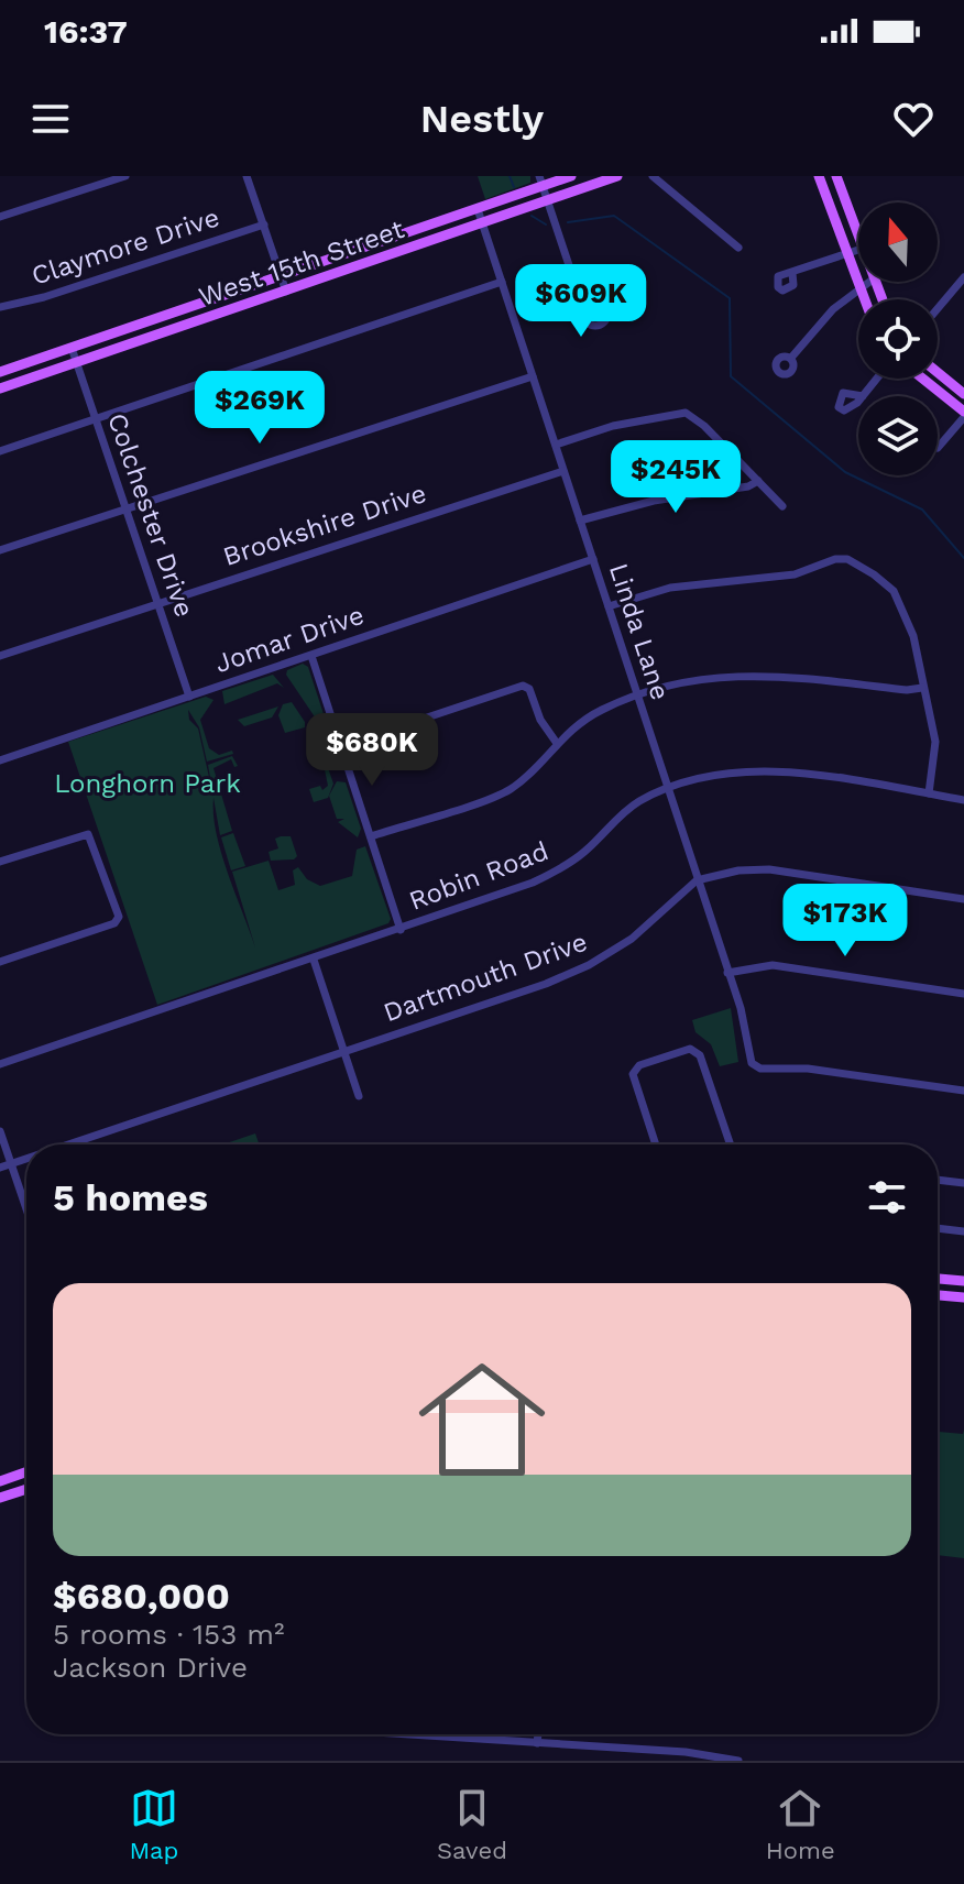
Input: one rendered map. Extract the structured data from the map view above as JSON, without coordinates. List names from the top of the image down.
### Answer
{
  "streets": {
    "main road": ["West 15th Street"],
    "street": [
      "Claymore Drive",
      "Colchester Drive",
      "Brookshire Drive",
      "Linda Lane",
      "Jomar Drive",
      "Robin Road",
      "Dartmouth Drive"
    ]
  },
  "crossings": [
    ["West 15th Street", "Colchester Drive"],
    ["West 15th Street", "Linda Lane"],
    ["Colchester Drive", "Brookshire Drive"],
    ["Colchester Drive", "Jomar Drive"],
    ["Brookshire Drive", "Linda Lane"],
    ["Linda Lane", "Jomar Drive"],
    ["Linda Lane", "Robin Road"],
    ["Linda Lane", "Dartmouth Drive"]
  ],
  "parks": ["Longhorn Park"],
  "north": "top",
  "page": {
    "status": "16:37",
    "header": "Nestly",
    "price": [
      "$609K",
      "$269K",
      "$245K",
      "$680K",
      "$173K"
    ],
    "heading": "5 homes",
    "list": [
      {
        "name": "$680,000",
        "note": "5 rooms · 153 m² · Jackson Drive"
      }
    ],
    "tabs": ["Map", "Saved", "Home"]
  }
}
